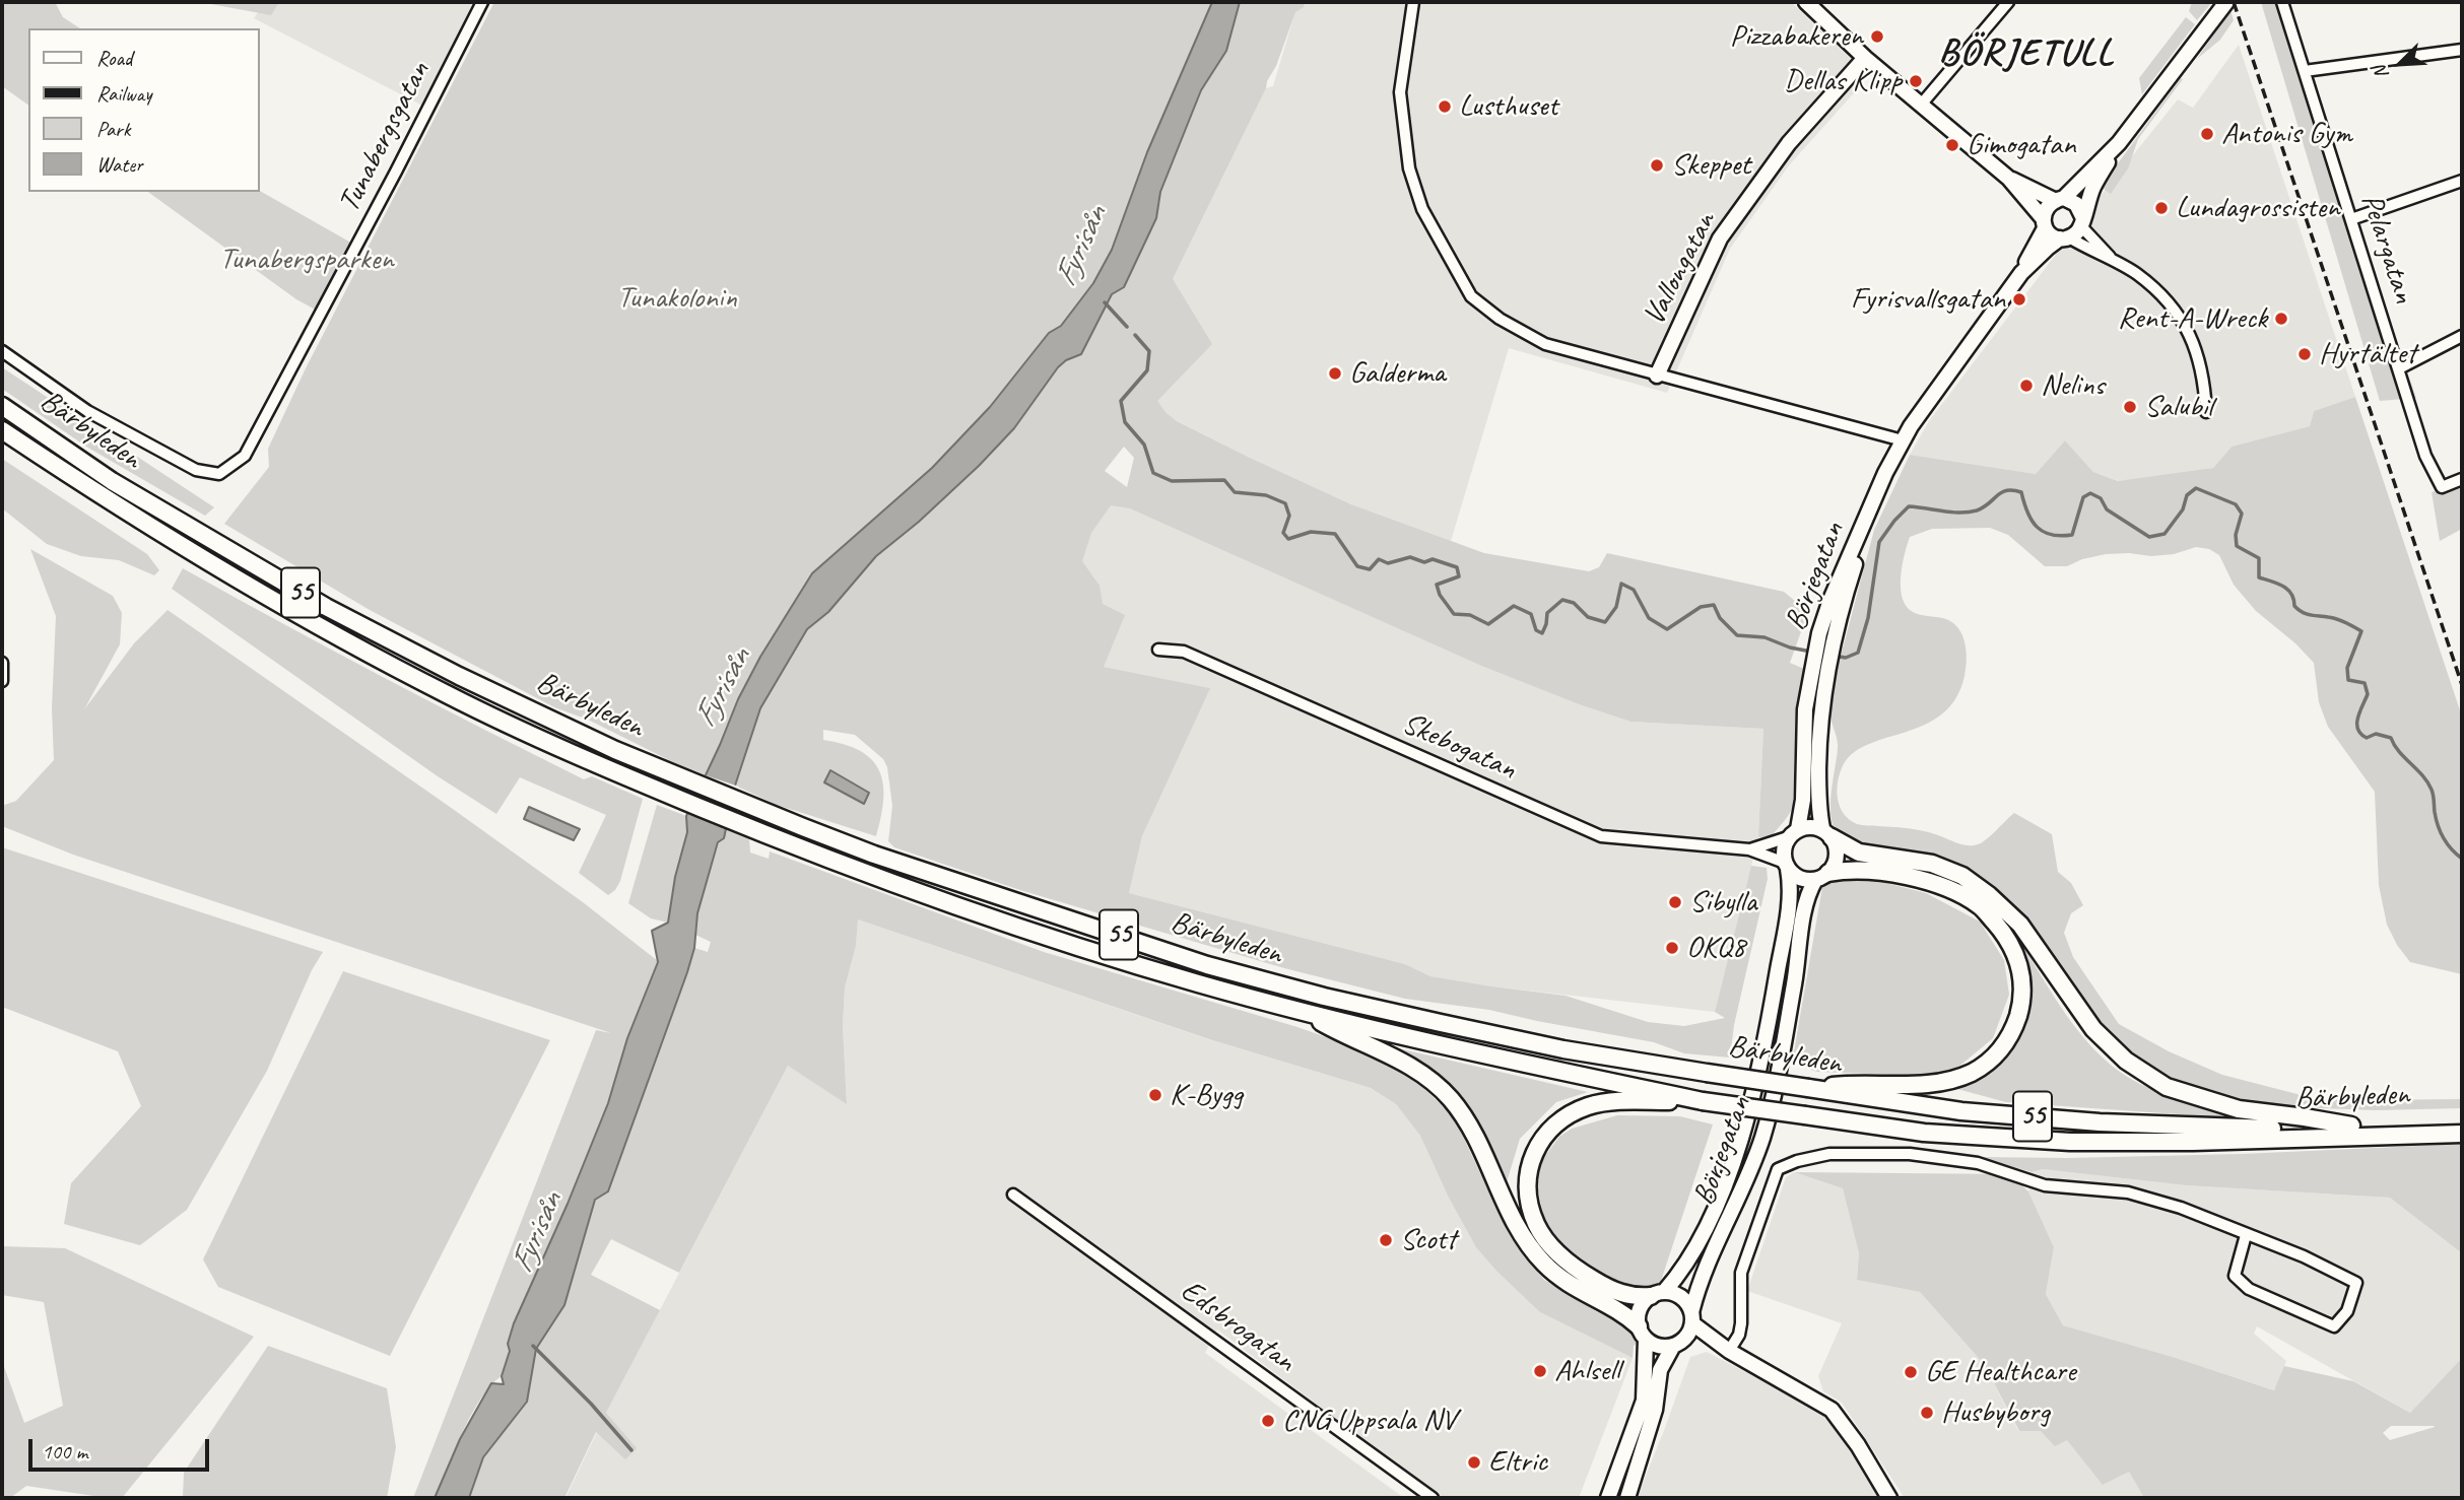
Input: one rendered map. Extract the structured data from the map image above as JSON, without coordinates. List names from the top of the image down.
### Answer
{
  "streets": {
    "main road": ["Bärbyleden", "55"],
    "street": [
      "Tunabergsgatan",
      "Pelargatan",
      "Vallongatan",
      "Börjegatan",
      "Skebogatan",
      "Edsbrogatan"
    ]
  },
  "crossings": [
    ["Börjegatan", "Skebogatan"]
  ],
  "districts": ["BÖRJETULL"],
  "water": ["Fyrisån"],
  "parks": ["Tunabergsparken", "Tunakolonin"],
  "places": [
    "Pizzabakeren",
    "Dellas Klipp",
    "Lusthuset",
    "Antonis Gym",
    "Gimogatan",
    "Skeppet",
    "Lundagrossisten",
    "Fyrisvallsgatan",
    "Rent-A-Wreck",
    "Hyrtältet",
    "Galderma",
    "Nelins",
    "Salubil",
    "Sibylla",
    "OKQ8",
    "K-Bygg",
    "Scott",
    "Ahlsell",
    "GE Healthcare",
    "Husbyborg",
    "CNG Uppsala NV",
    "Eltric"
  ],
  "legend": [
    "Road",
    "Railway",
    "Park",
    "Water"
  ],
  "scale_bar": "100 m",
  "north": "bottom left"
}
